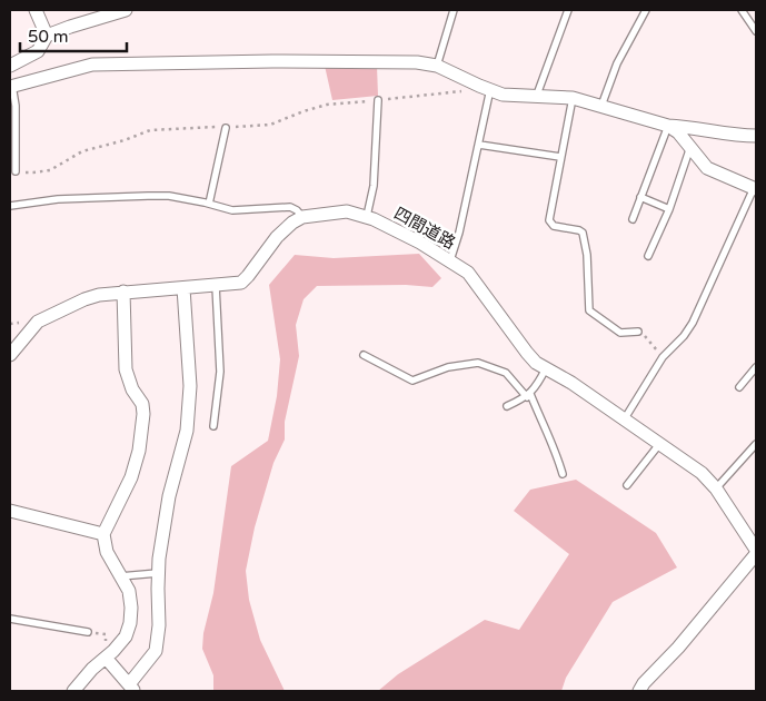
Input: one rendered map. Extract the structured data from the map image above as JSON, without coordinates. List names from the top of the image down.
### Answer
{
  "streets": {
    "street": ["四間道路"]
  },
  "scale_bar": "50 m"
}
